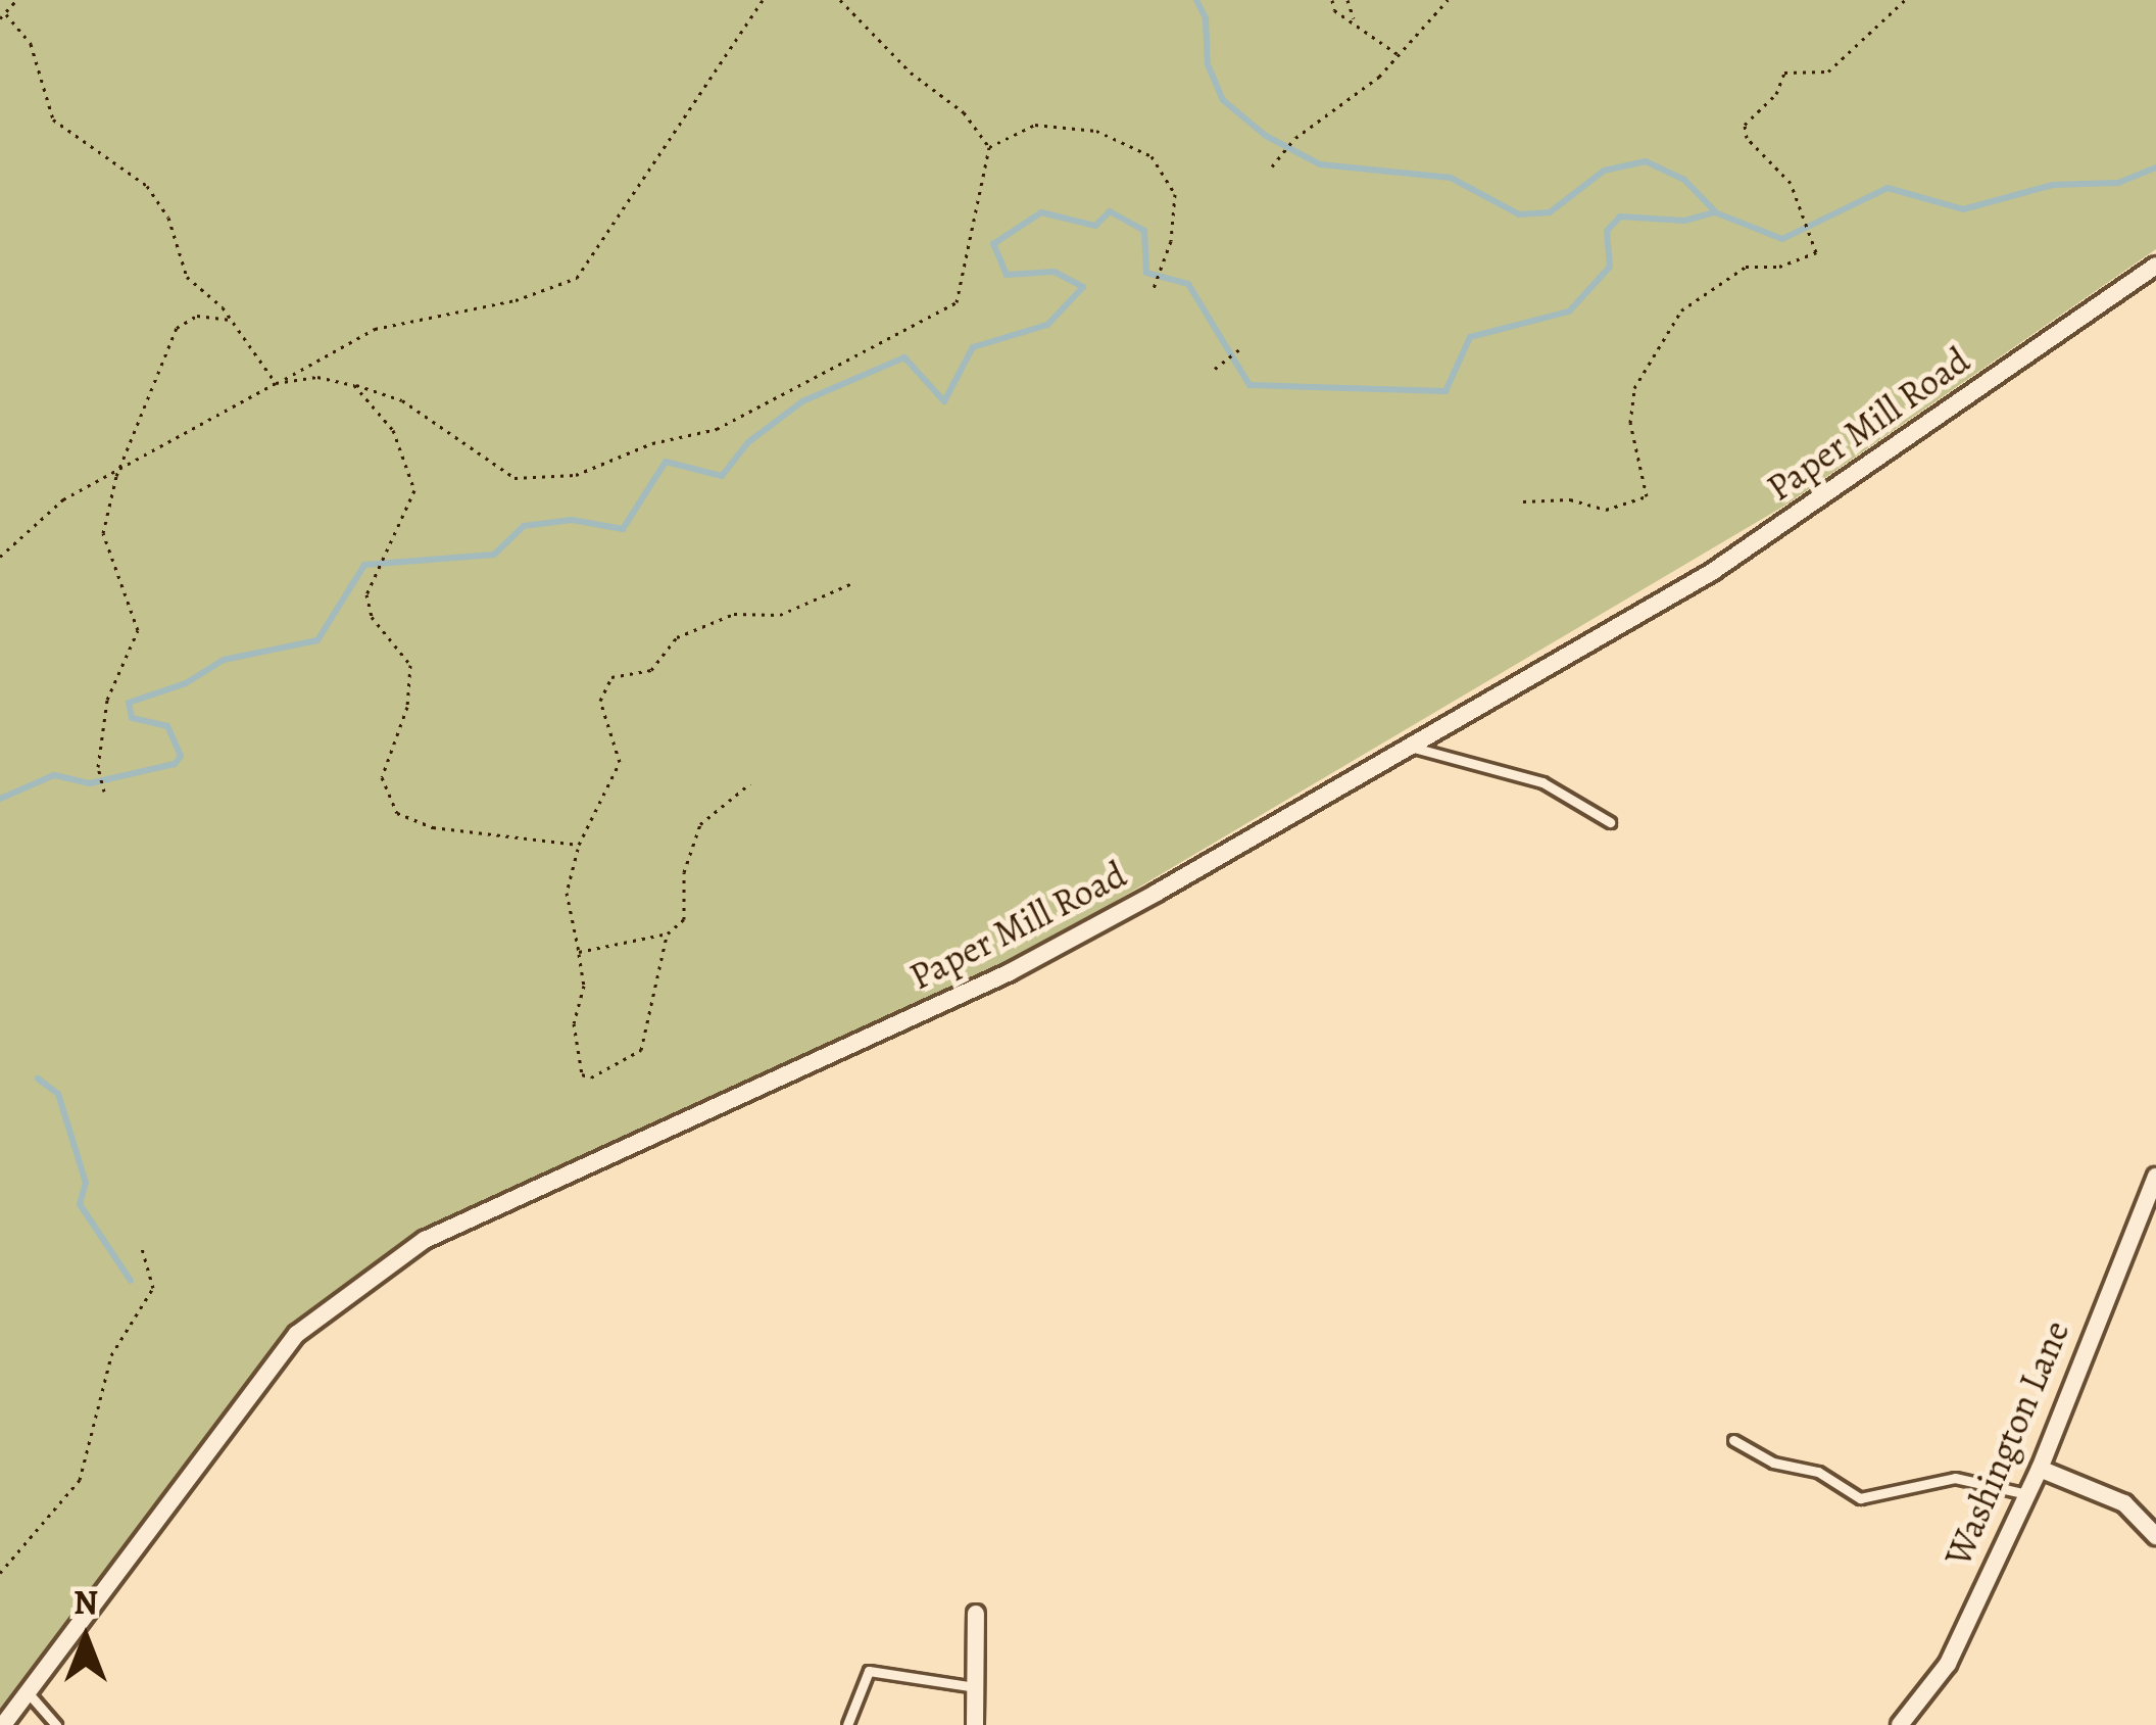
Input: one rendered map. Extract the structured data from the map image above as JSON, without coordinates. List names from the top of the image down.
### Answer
{
  "streets": {
    "street": ["Paper Mill Road", "Washington Lane"]
  },
  "north": "top"
}
